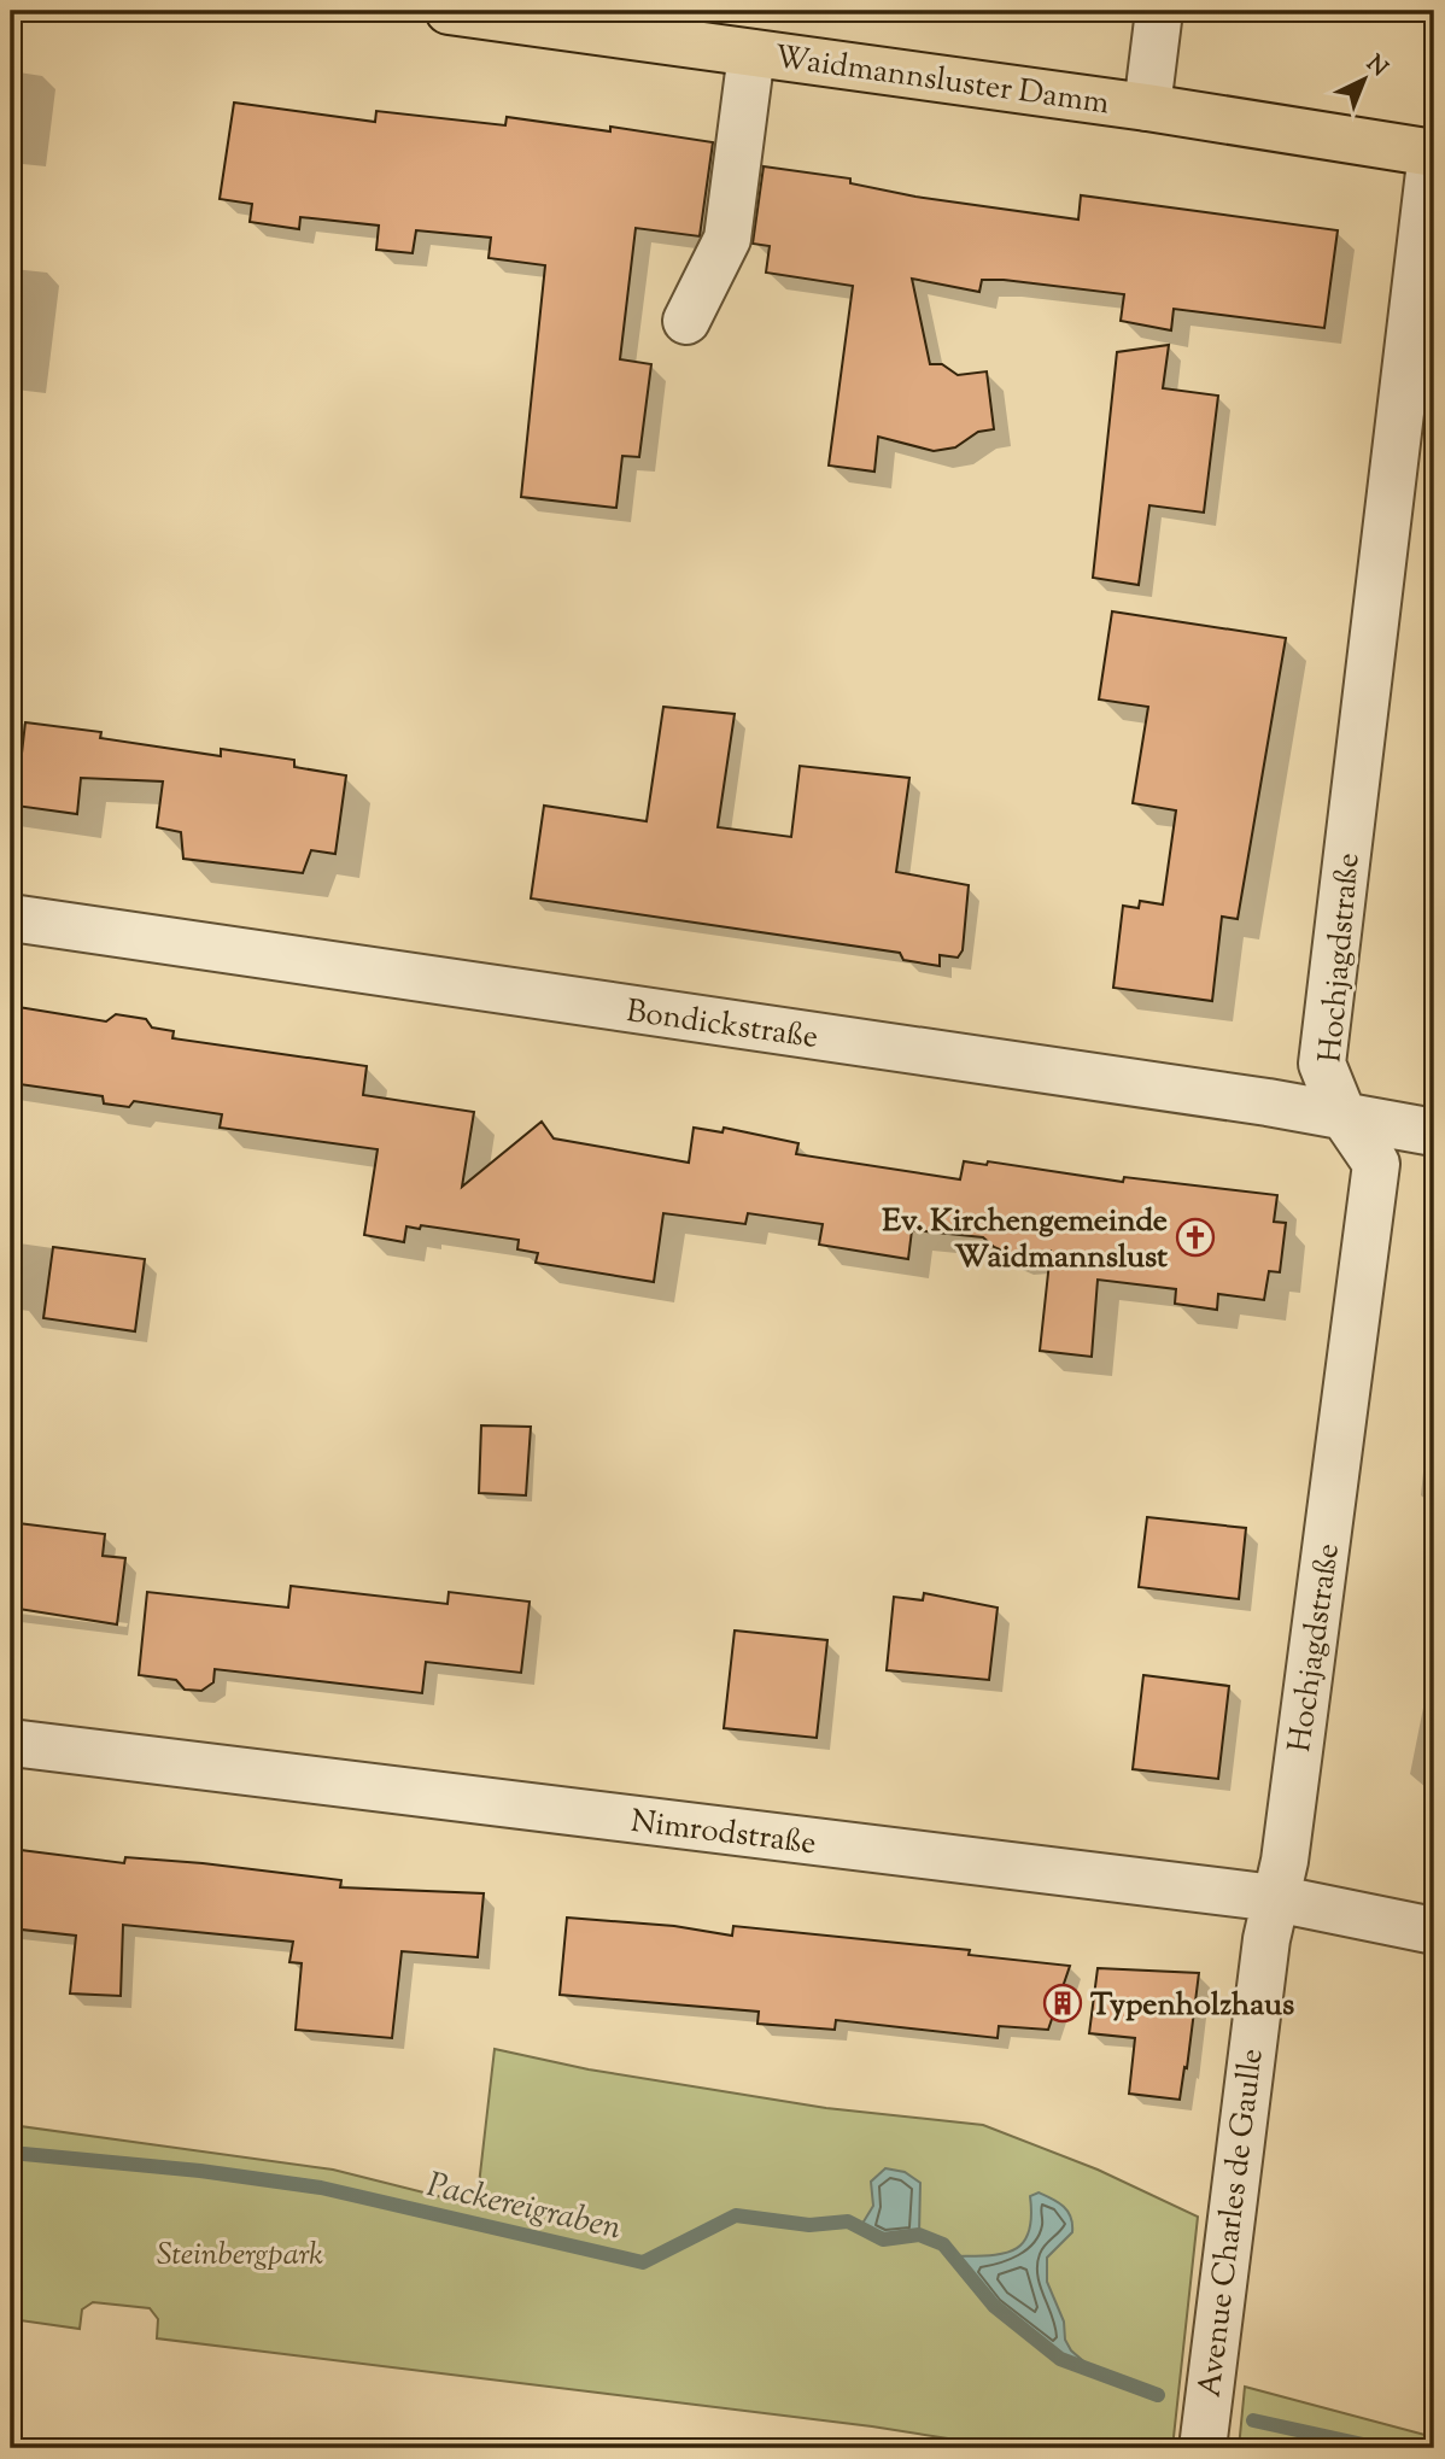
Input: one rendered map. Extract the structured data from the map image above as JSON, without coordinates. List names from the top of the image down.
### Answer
{
  "streets": {
    "main road": ["Waidmannsluster Damm"],
    "street": [
      "Hochjagdstraße",
      "Bondickstraße",
      "Nimrodstraße",
      "Avenue Charles de Gaulle"
    ]
  },
  "crossings": [
    ["Waidmannsluster Damm", "Hochjagdstraße"],
    ["Hochjagdstraße", "Bondickstraße"],
    ["Hochjagdstraße", "Nimrodstraße"],
    ["Hochjagdstraße", "Avenue Charles de Gaulle"],
    ["Nimrodstraße", "Avenue Charles de Gaulle"]
  ],
  "water": ["Packereigraben"],
  "parks": ["Steinbergpark"],
  "places": {
    "church": ["Ev. Kirchengemeinde Waidmannslust"],
    "building": ["Typenholzhaus"]
  },
  "north": "top right"
}
